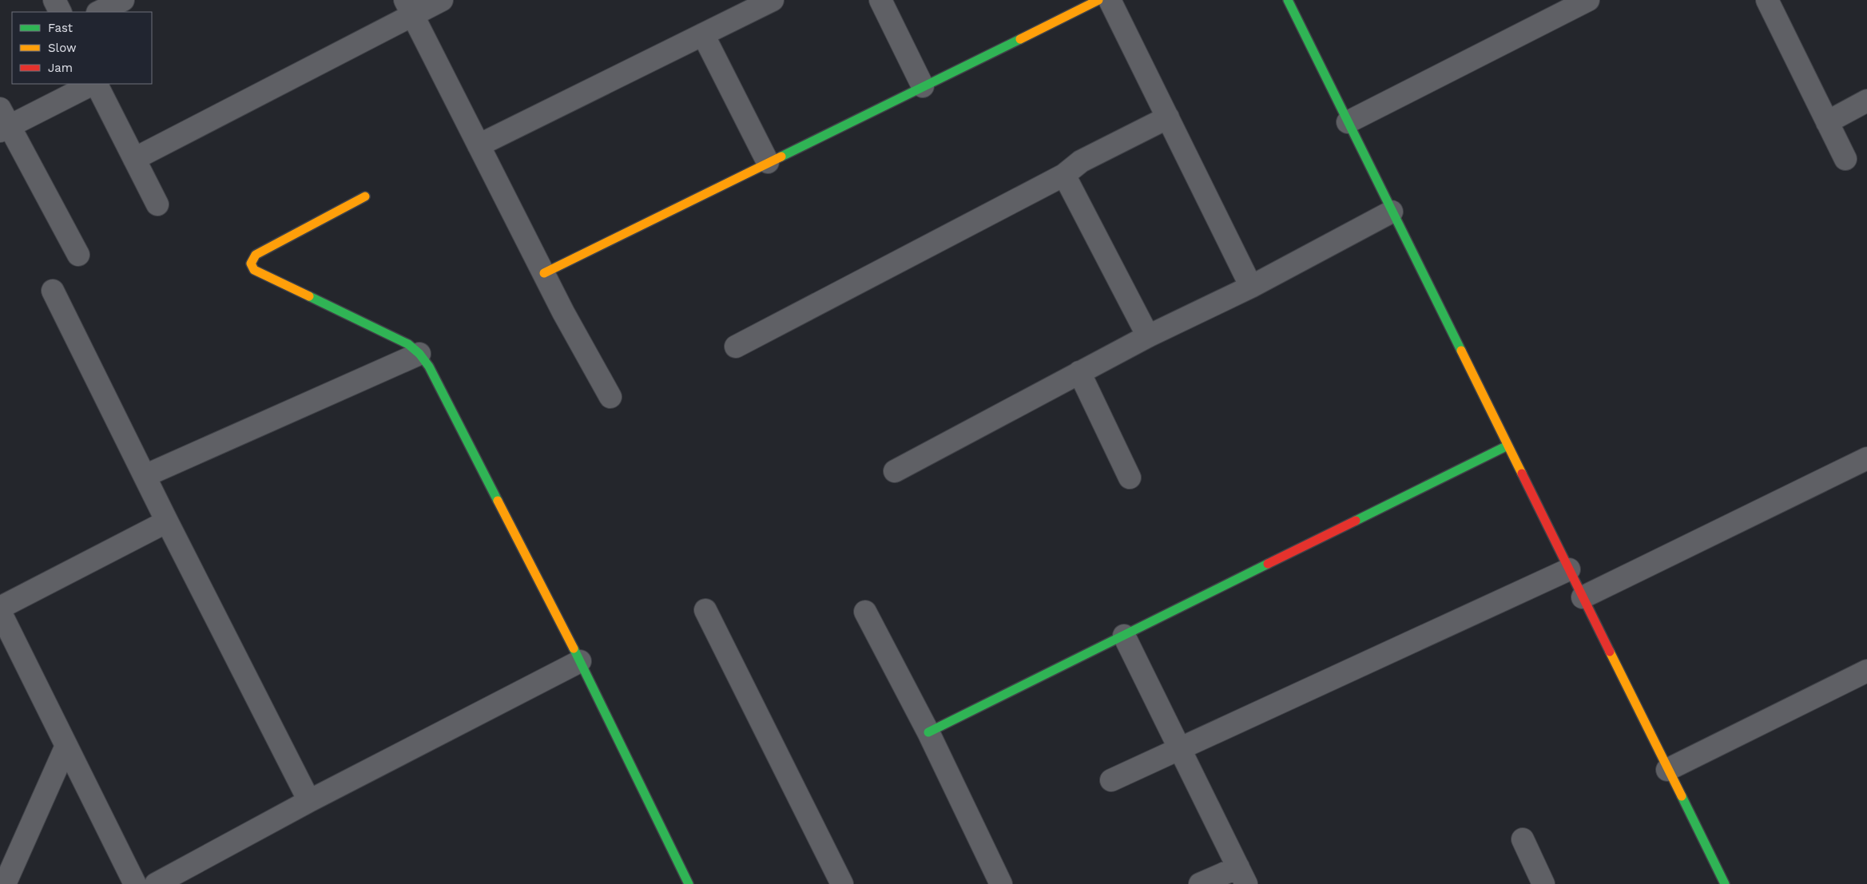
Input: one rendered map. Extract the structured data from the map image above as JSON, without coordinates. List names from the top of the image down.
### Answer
{
  "legend": ["Fast", "Slow", "Jam"]
}
